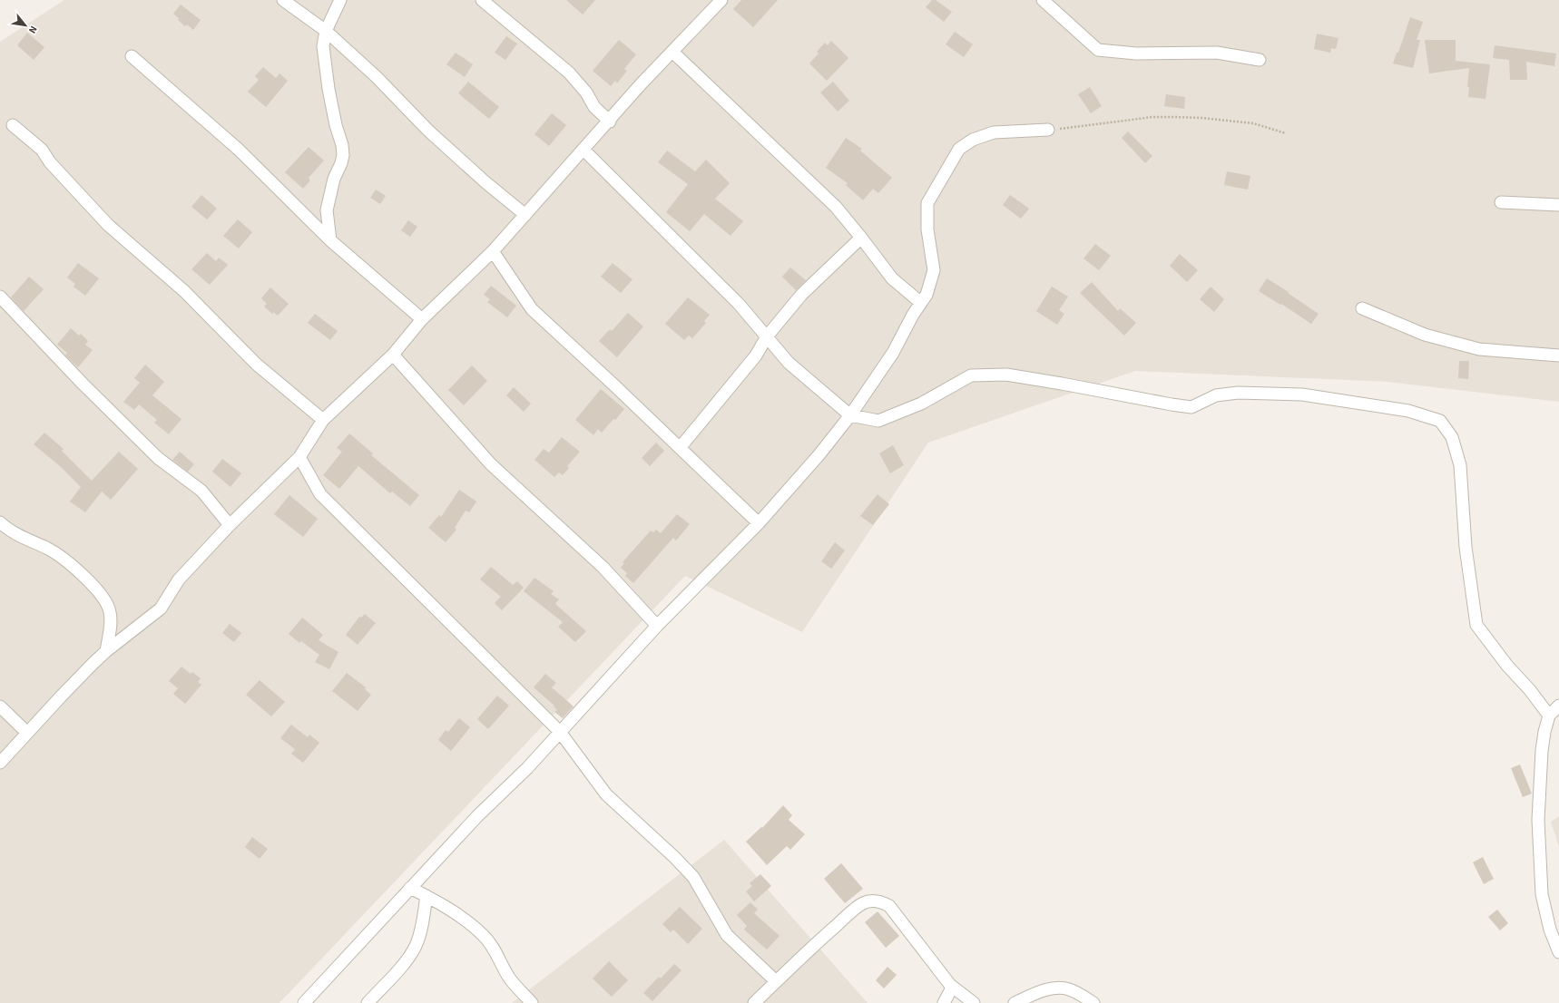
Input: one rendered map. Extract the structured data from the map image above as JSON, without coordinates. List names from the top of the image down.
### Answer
{
  "north": "bottom right"
}
